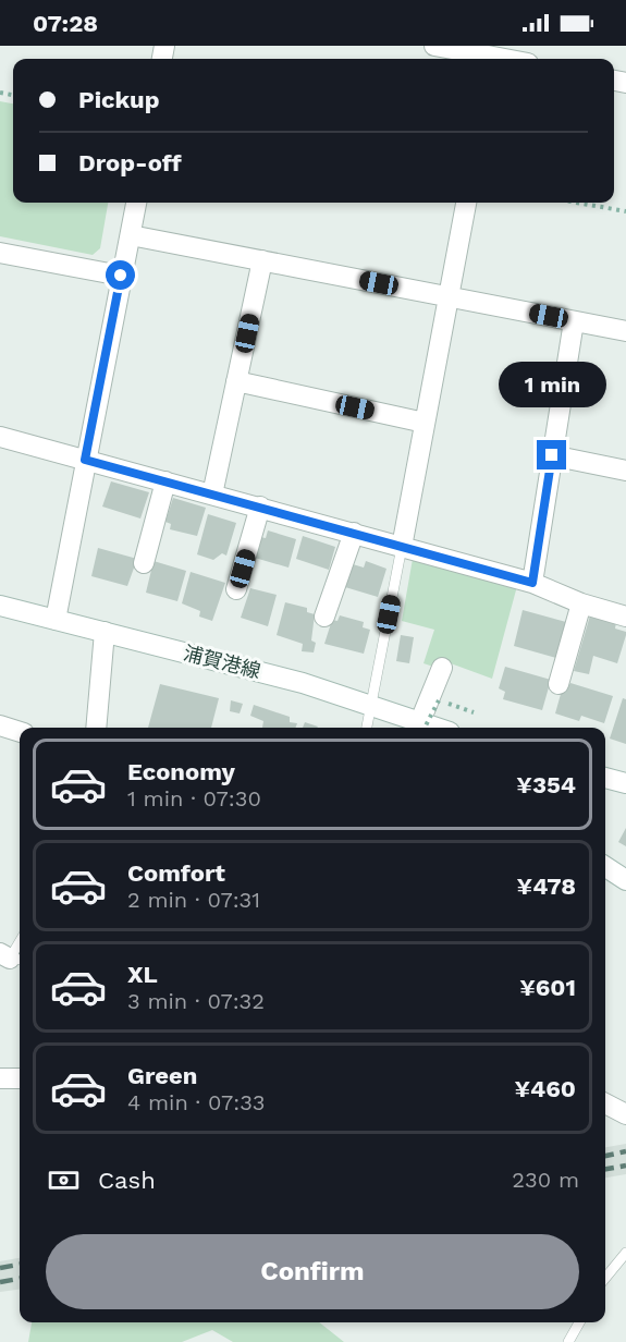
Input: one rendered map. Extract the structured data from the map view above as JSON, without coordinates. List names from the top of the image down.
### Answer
{
  "streets": {
    "street": ["浦賀港線"]
  },
  "page": {
    "status": "07:28",
    "banner": ["Pickup", "Drop-off"],
    "bubble": "1 min",
    "list": [
      {
        "name": "Economy",
        "note": "1 min · 07:30",
        "value": "¥354"
      },
      {
        "name": "Comfort",
        "note": "2 min · 07:31",
        "value": "¥478"
      },
      {
        "name": "XL",
        "note": "3 min · 07:32",
        "value": "¥601"
      },
      {
        "name": "Green",
        "note": "4 min · 07:33",
        "value": "¥460"
      }
    ],
    "pay": ["Cash", "230 m"],
    "buttons": "Confirm"
  }
}
